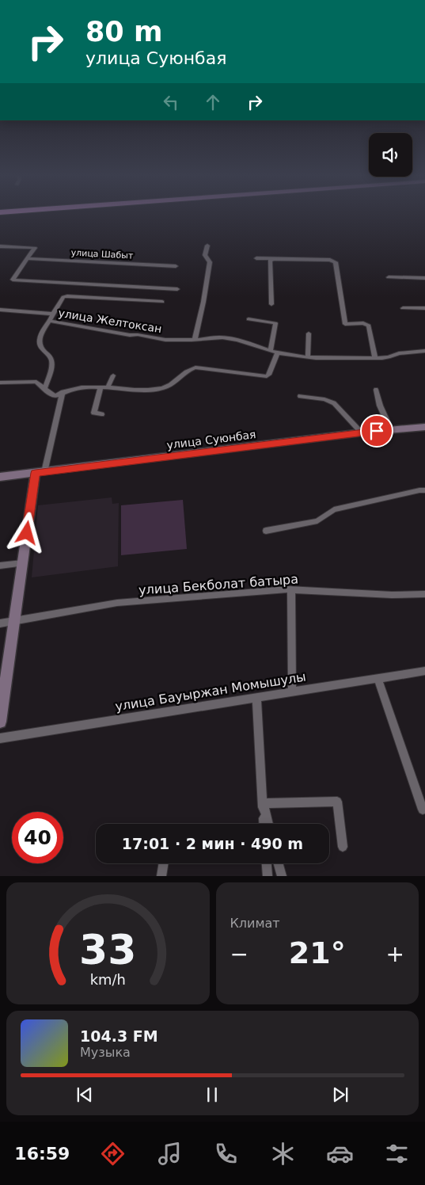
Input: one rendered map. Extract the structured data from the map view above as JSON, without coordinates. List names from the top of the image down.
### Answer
{
  "streets": {
    "main road": ["улица Суюнбая"],
    "street": [
      "улица Шабыт",
      "улица Желтоксан",
      "улица Бекболат батыра",
      "улица Бауыржан Момышулы"
    ]
  },
  "page": {
    "turn": ["80 m", "улица Суюнбая"],
    "limit": "40",
    "trip": "17:01 · 2 мин · 490 m",
    "tile": "Климат",
    "heat": ["−", "21°", "+"],
    "song": ["104.3 FM", "Музыка"],
    "tabs": "16:59",
    "gauge": ["33", "km/h"]
  }
}
